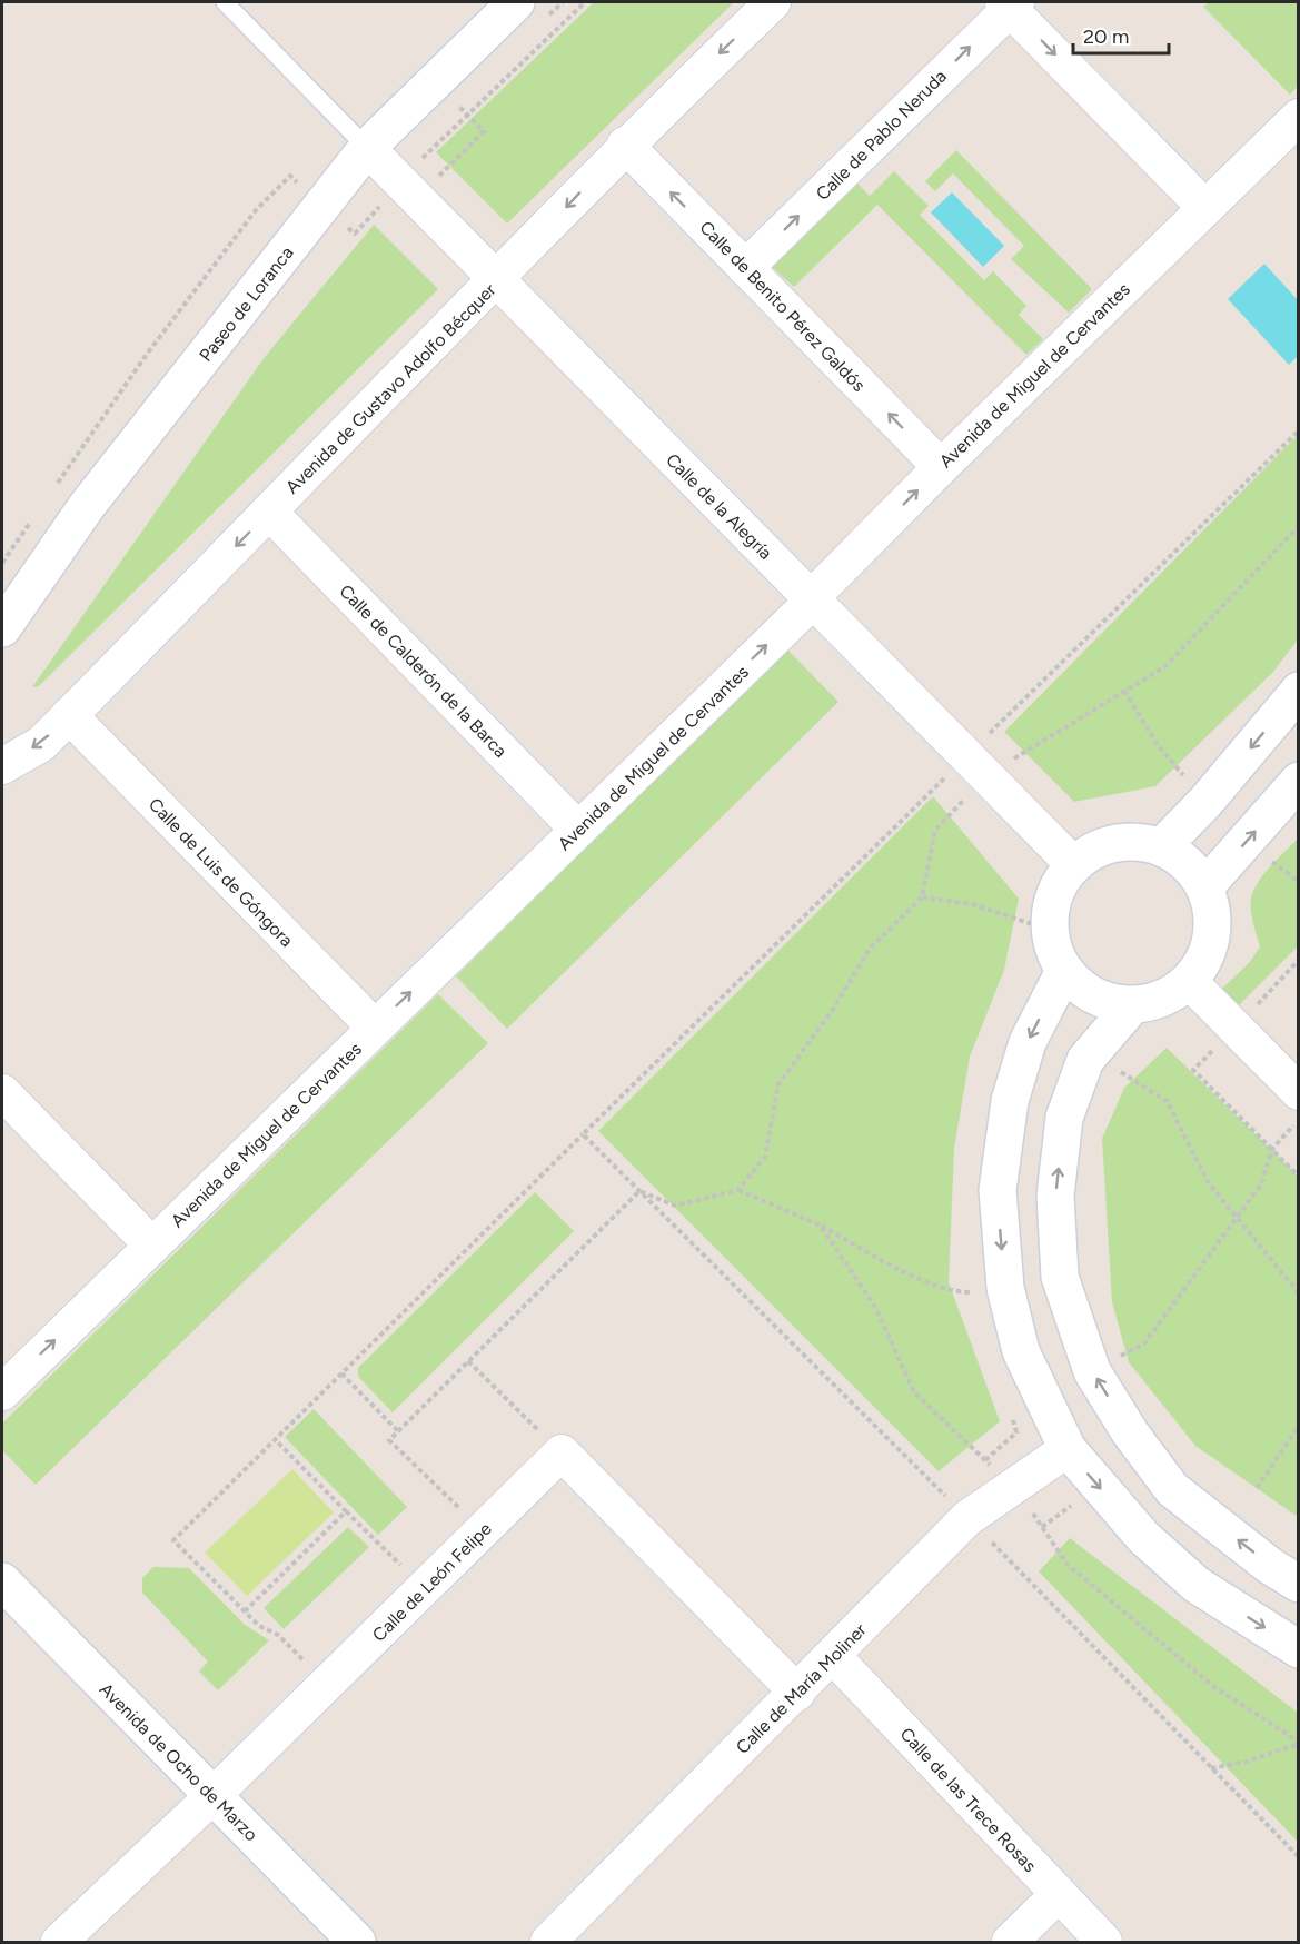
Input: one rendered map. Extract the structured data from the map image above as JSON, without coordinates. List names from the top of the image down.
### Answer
{
  "streets": {
    "main road": ["Paseo de Loranca", "Avenida de Ocho de Marzo"],
    "street": [
      "Calle de Pablo Neruda",
      "Calle de Benito Pérez Galdós",
      "Avenida de Miguel de Cervantes",
      "Avenida de Gustavo Adolfo Bécquer",
      "Calle de la Alegría",
      "Calle de Calderón de la Barca",
      "Calle de Luis de Góngora",
      "Calle de León Felipe",
      "Calle de María Moliner",
      "Calle de las Trece Rosas"
    ]
  },
  "crossings": [
    ["Calle de Pablo Neruda", "Calle de Benito Pérez Galdós"],
    ["Paseo de Loranca", "Calle de la Alegría"],
    ["Calle de Benito Pérez Galdós", "Avenida de Miguel de Cervantes"],
    ["Calle de Benito Pérez Galdós", "Avenida de Gustavo Adolfo Bécquer"],
    ["Avenida de Miguel de Cervantes", "Calle de la Alegría"],
    ["Avenida de Miguel de Cervantes", "Calle de Calderón de la Barca"],
    ["Avenida de Miguel de Cervantes", "Calle de Luis de Góngora"],
    ["Avenida de Gustavo Adolfo Bécquer", "Calle de la Alegría"],
    ["Avenida de Gustavo Adolfo Bécquer", "Calle de Calderón de la Barca"],
    ["Avenida de Gustavo Adolfo Bécquer", "Calle de Luis de Góngora"],
    ["Calle de León Felipe", "Avenida de Ocho de Marzo"],
    ["Calle de María Moliner", "Calle de las Trece Rosas"]
  ],
  "one_way": [
    "Calle de Pablo Neruda",
    "Calle de Benito Pérez Galdós",
    "Avenida de Miguel de Cervantes",
    "Avenida de Gustavo Adolfo Bécquer"
  ],
  "scale_bar": "20 m"
}
